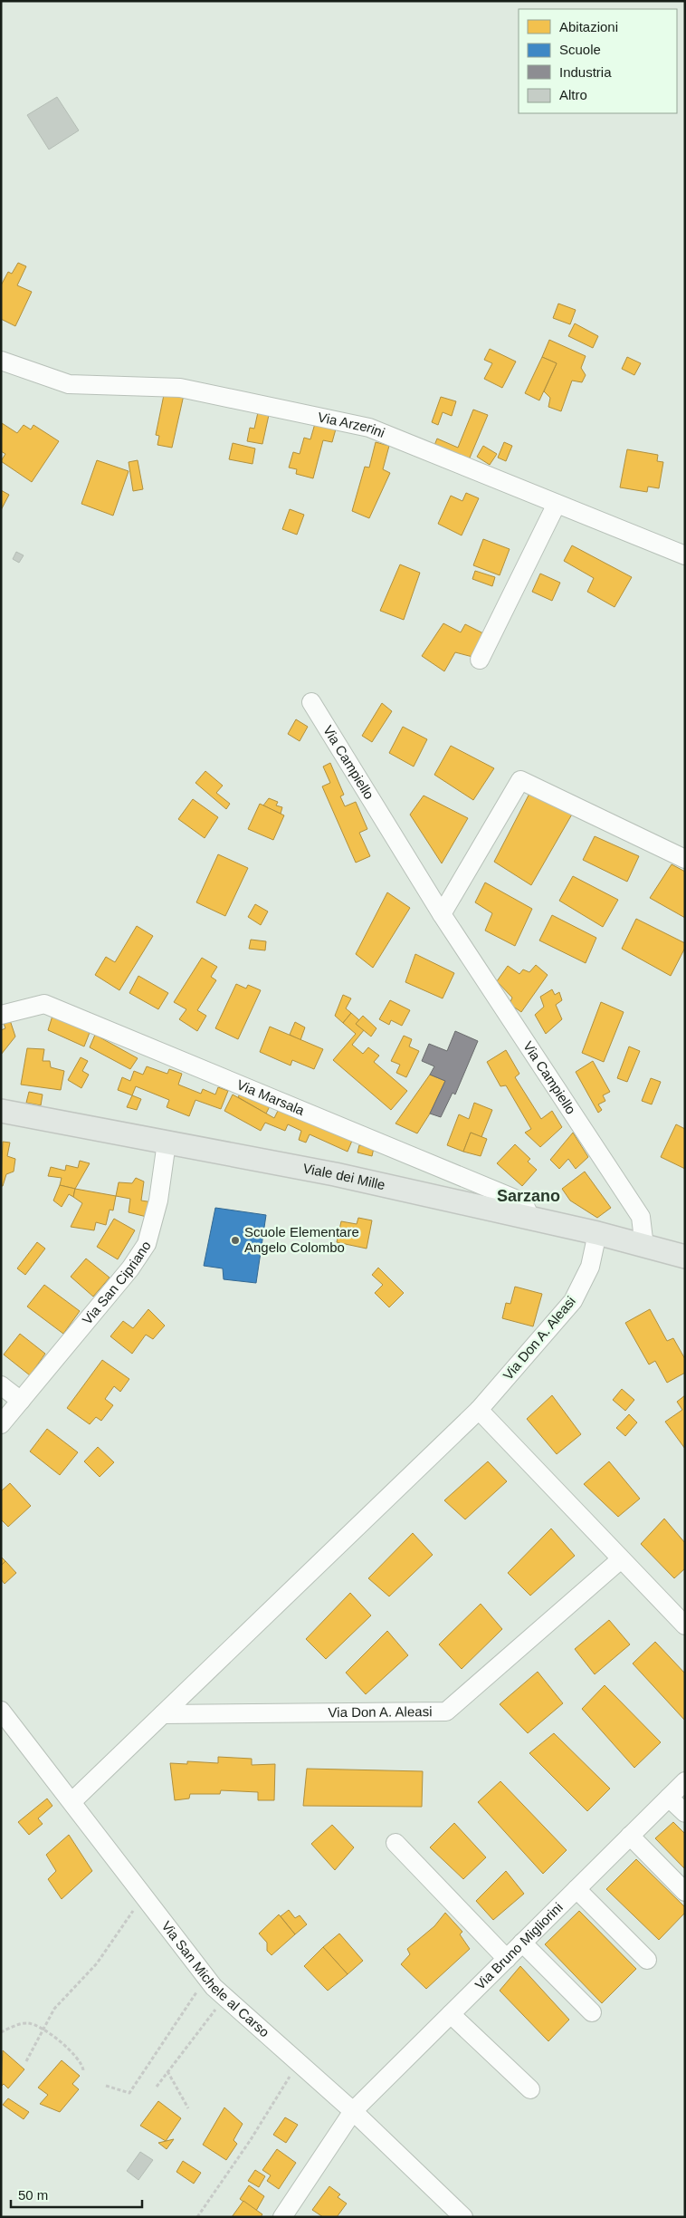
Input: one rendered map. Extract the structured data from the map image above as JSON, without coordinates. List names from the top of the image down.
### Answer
{
  "streets": {
    "main road": ["Viale dei Mille"],
    "street": [
      "Via Arzerini",
      "Via Campiello",
      "Via Marsala",
      "Via San Cipriano",
      "Via Don A. Aleasi",
      "Via Bruno Migliorini",
      "Via San Michele al Carso"
    ]
  },
  "crossings": [
    ["Via Campiello", "Viale dei Mille"],
    ["Via Marsala", "Viale dei Mille"],
    ["Viale dei Mille", "Via San Cipriano"],
    ["Viale dei Mille", "Via Don A. Aleasi"],
    ["Via Don A. Aleasi", "Via San Michele al Carso"],
    ["Via Bruno Migliorini", "Via San Michele al Carso"]
  ],
  "districts": ["Sarzano"],
  "places": ["Scuole Elementare Angelo Colombo"],
  "legend": [
    "Abitazioni",
    "Scuole",
    "Industria",
    "Altro"
  ],
  "scale_bar": "50 m"
}
